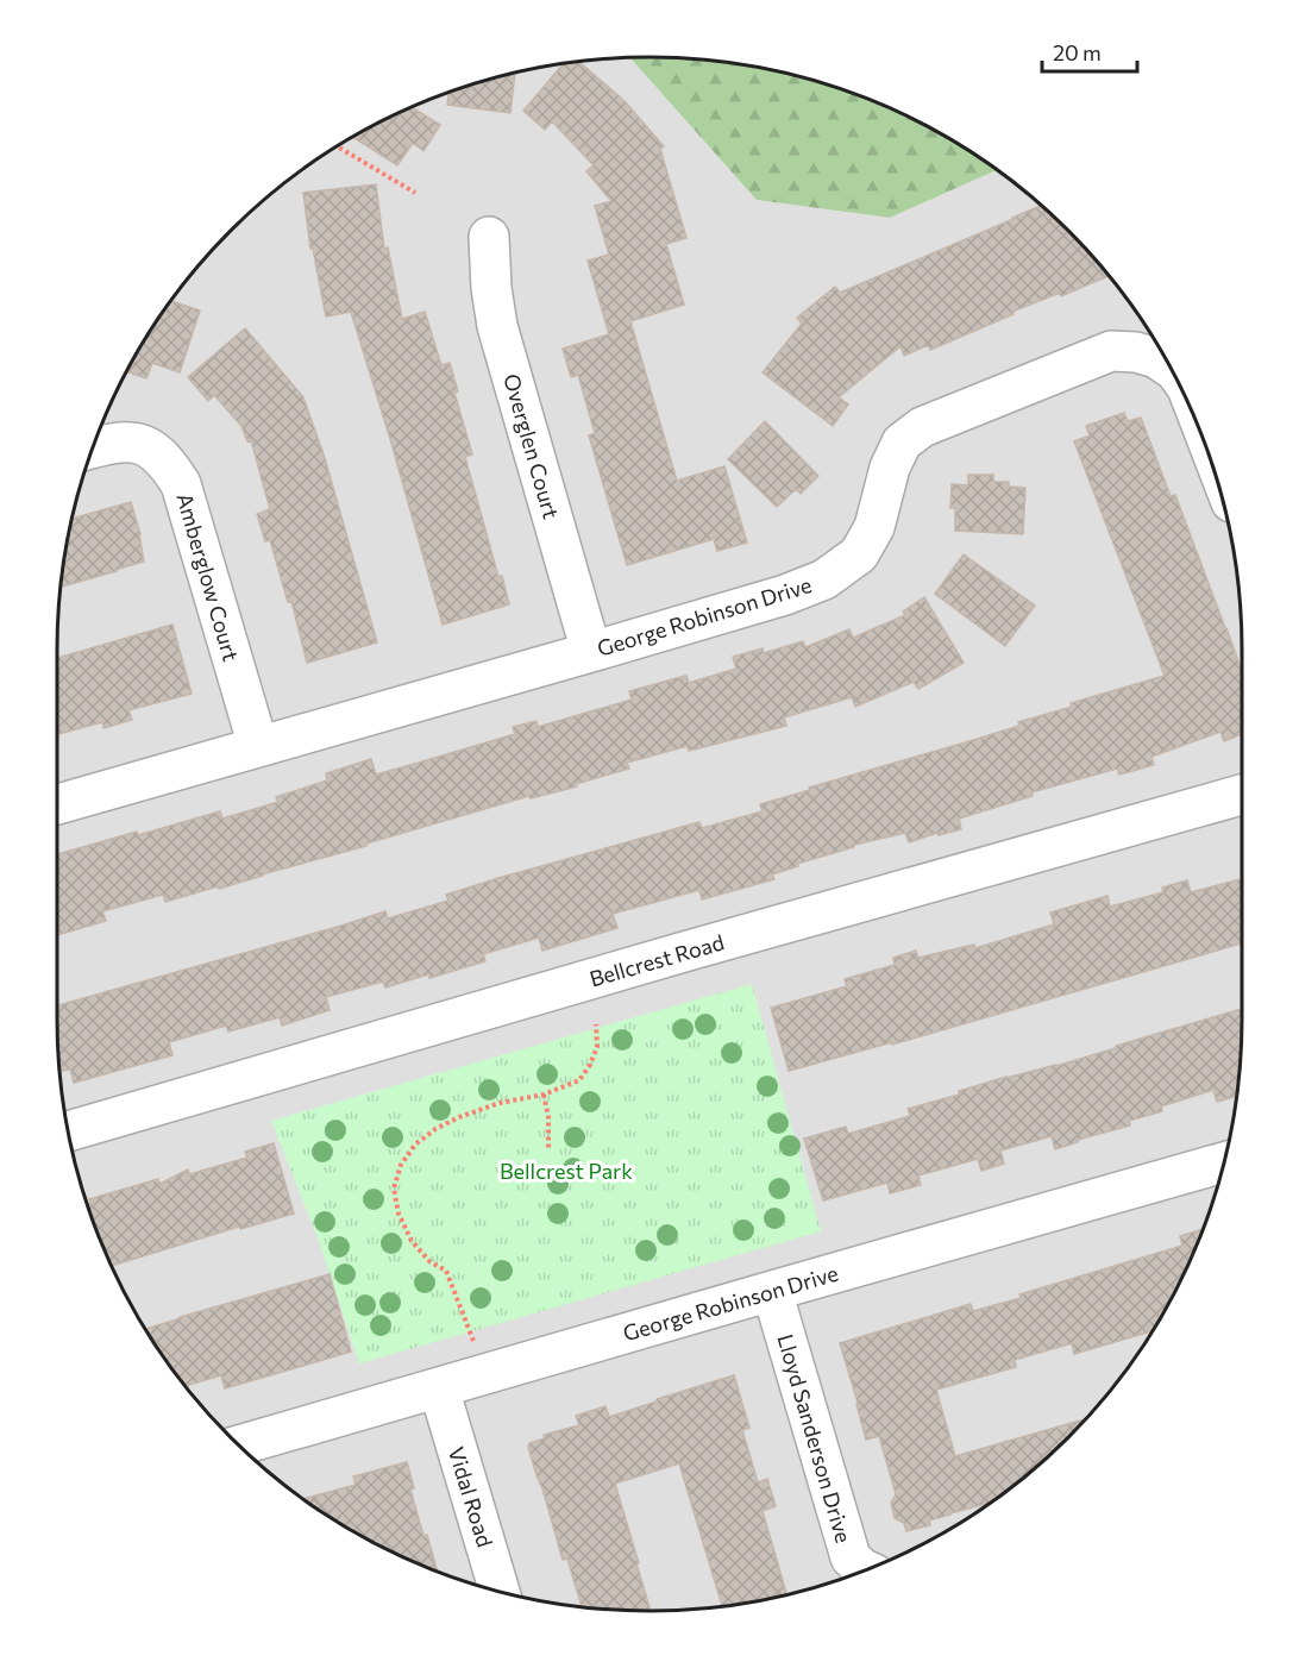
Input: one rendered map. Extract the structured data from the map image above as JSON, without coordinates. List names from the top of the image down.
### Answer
{
  "streets": {
    "street": [
      "Overglen Court",
      "Amberglow Court",
      "George Robinson Drive",
      "Bellcrest Road",
      "Lloyd Sanderson Drive",
      "Vidal Road"
    ]
  },
  "crossings": [
    ["Overglen Court", "George Robinson Drive"],
    ["Amberglow Court", "George Robinson Drive"],
    ["George Robinson Drive", "Lloyd Sanderson Drive"],
    ["George Robinson Drive", "Vidal Road"]
  ],
  "parks": ["Bellcrest Park"],
  "scale_bar": "20 m"
}
